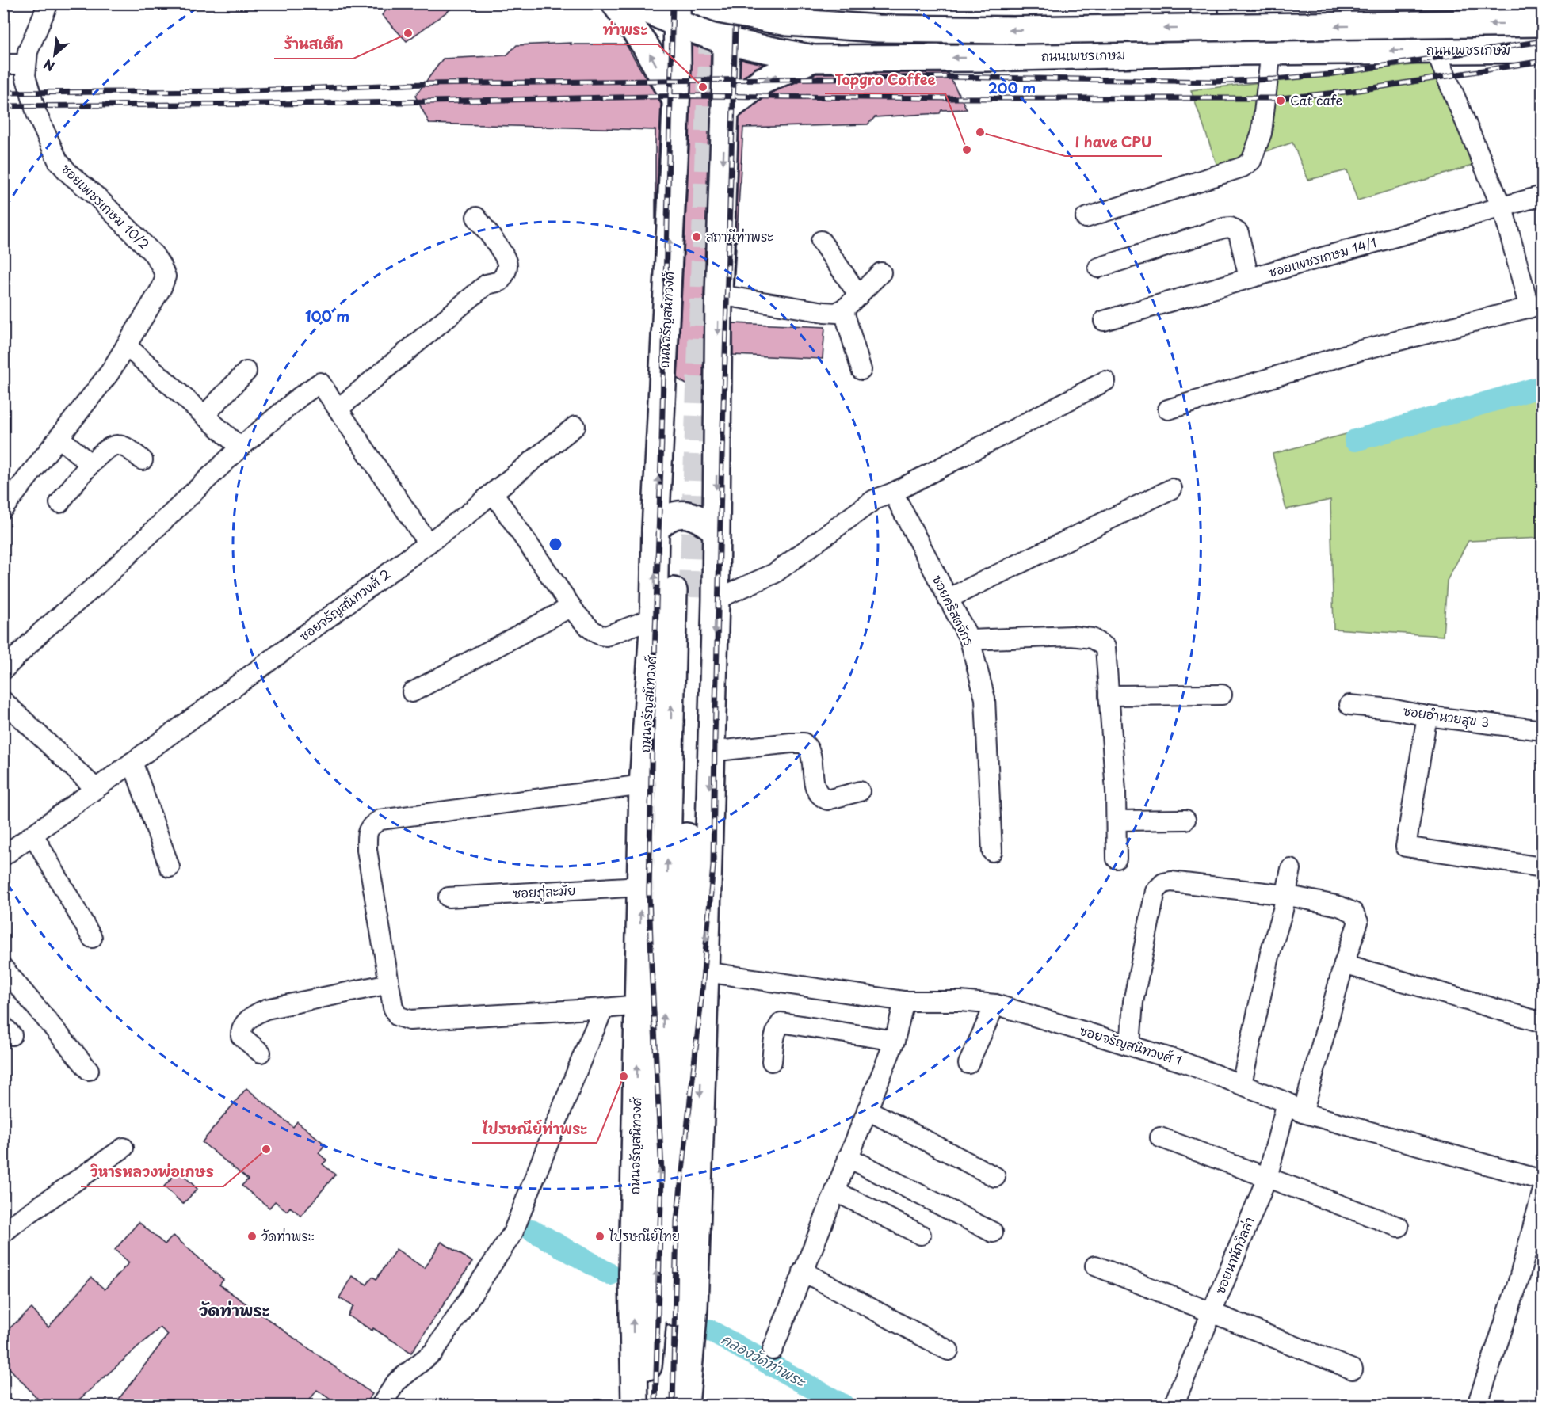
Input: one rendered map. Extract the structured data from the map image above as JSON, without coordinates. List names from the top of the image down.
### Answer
{
  "streets": {
    "main road": ["ถนนเพชรเกษม", "ถนนจรัญสนิทวงศ์"],
    "street": [
      "ซอยเพชรเกษม 10/2",
      "ซอยเพชรเกษม 14/1",
      "ซอยจรัญสนิทวงศ์ 2",
      "ซอยคริสตจักร",
      "ซอยอำนวยสุข 3",
      "ซอยภู่ละมัย",
      "ซอยจรัญสนิทวงศ์ 1",
      "ซอยนานักวิลล่า"
    ]
  },
  "crossings": [
    ["ถนนเพชรเกษม", "ถนนจรัญสนิทวงศ์"],
    ["ถนนจรัญสนิทวงศ์", "ซอยภู่ละมัย"],
    ["ถนนจรัญสนิทวงศ์", "ซอยจรัญสนิทวงศ์ 1"],
    ["ซอยจรัญสนิทวงศ์ 1", "ซอยนานักวิลล่า"]
  ],
  "one_way": ["ถนนเพชรเกษม"],
  "districts": ["วัดท่าพระ"],
  "water": ["คลองวัดท่าพระ"],
  "places": [
    "ร้านสเต็ก",
    "ท่าพระ",
    "Cat cafe",
    "I have CPU",
    "Topgro Coffee",
    "สถานีท่าพระ",
    "ไปรษณีย์ท่าพระ",
    "วิหารหลวงพ่อเกษร",
    "วัดท่าพระ",
    "ไปรษณีย์ไทย"
  ],
  "north": "bottom left",
  "rings": ["200 m", "100 m"]
}
